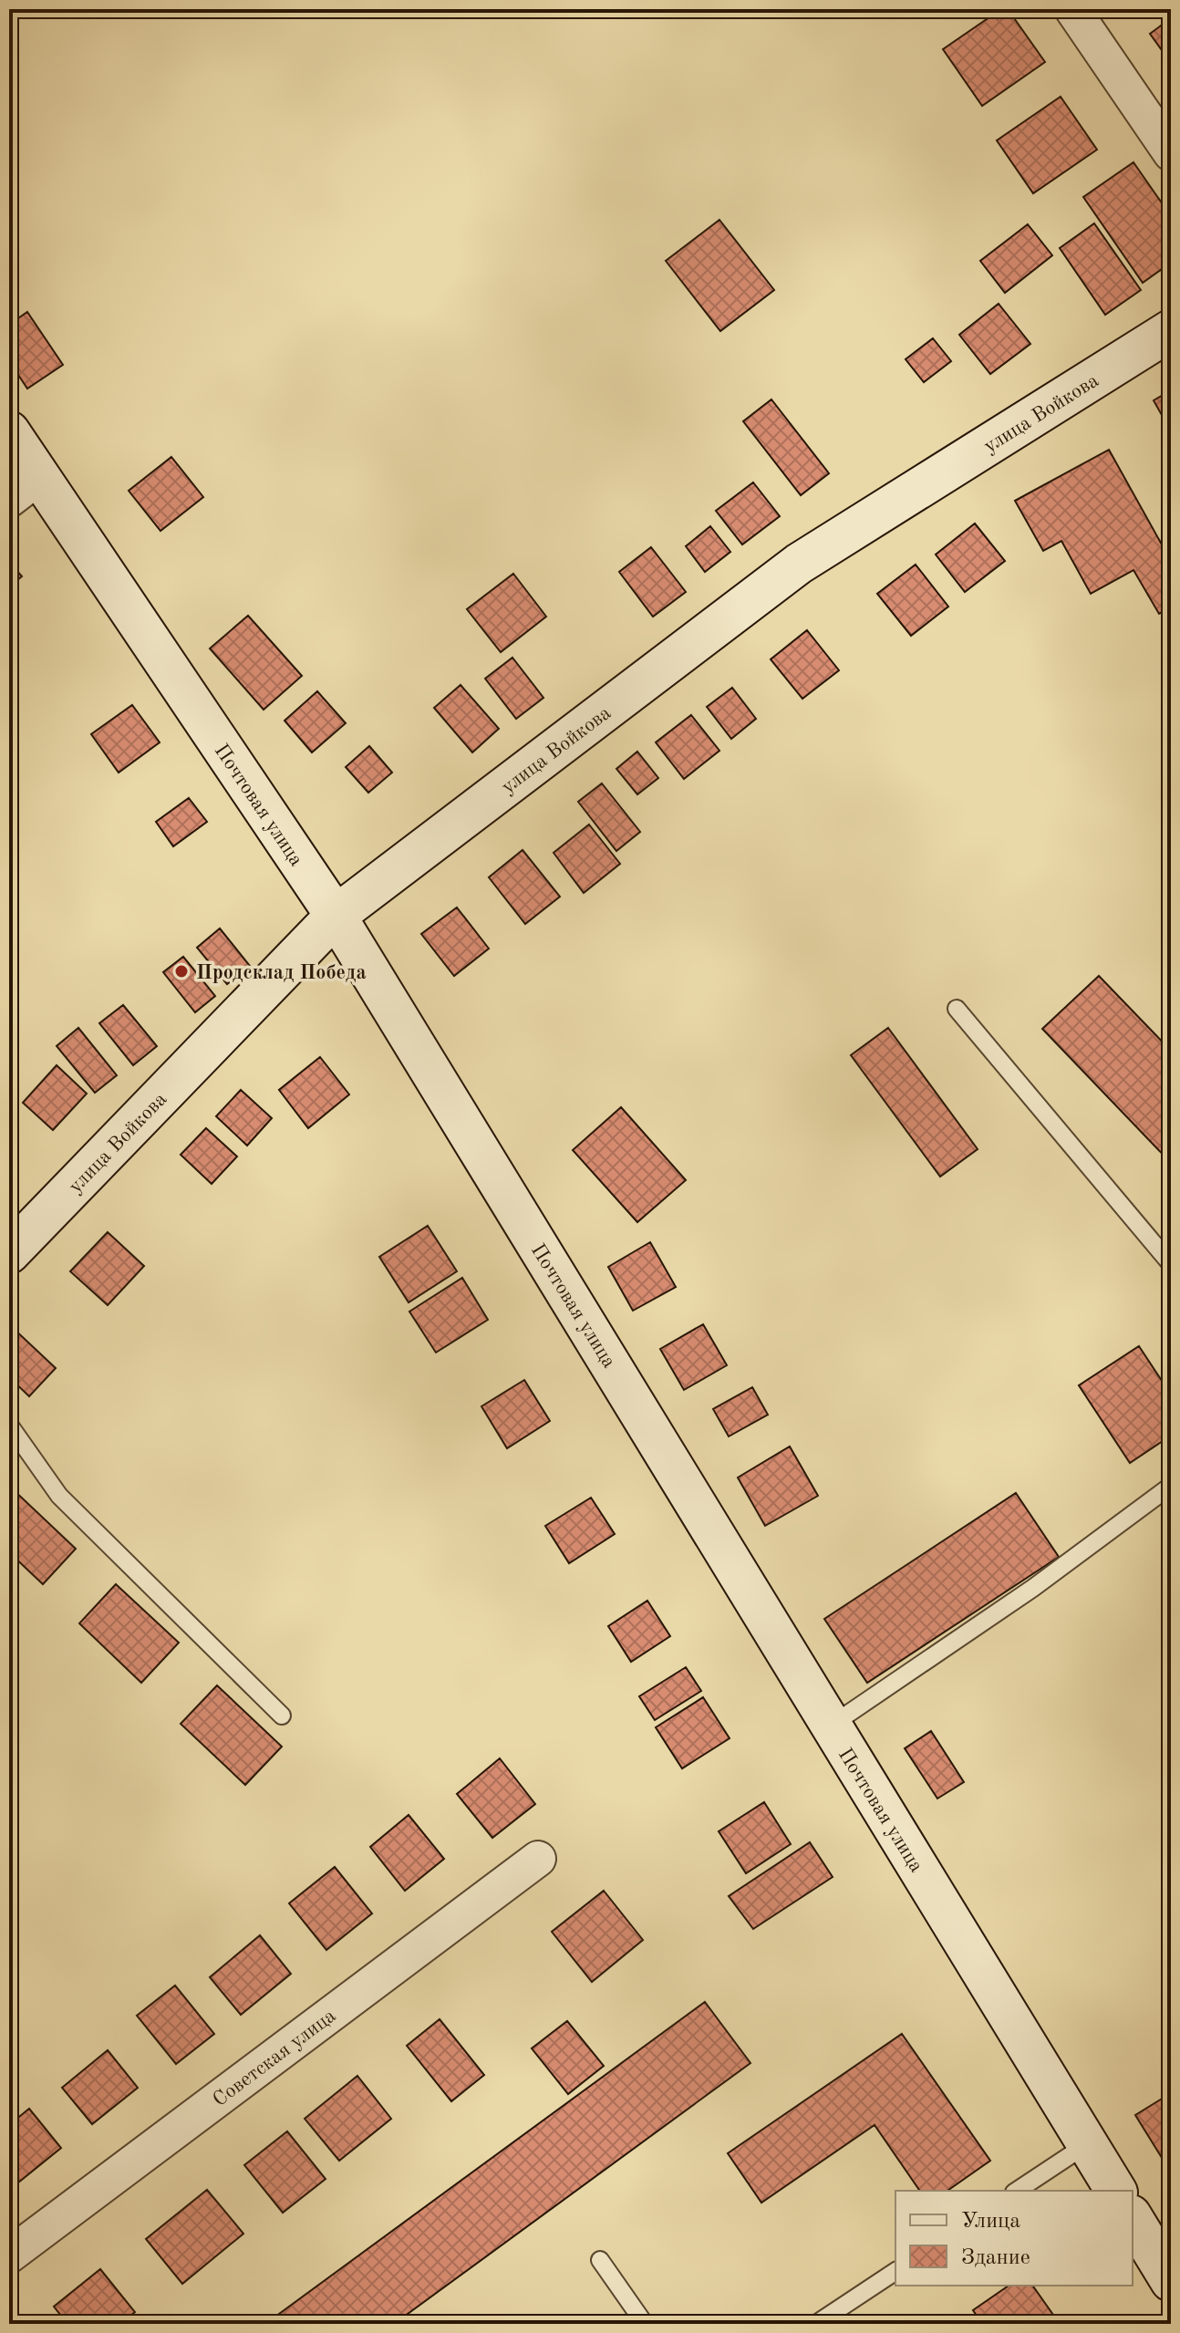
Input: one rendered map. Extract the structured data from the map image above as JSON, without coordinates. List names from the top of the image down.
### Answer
{
  "streets": {
    "main road": ["улица Войкова", "Почтовая улица"],
    "street": ["Советская улица"]
  },
  "crossings": [
    ["улица Войкова", "Почтовая улица"]
  ],
  "places": ["Продсклад Победа"],
  "legend": ["Улица", "Здание"]
}
